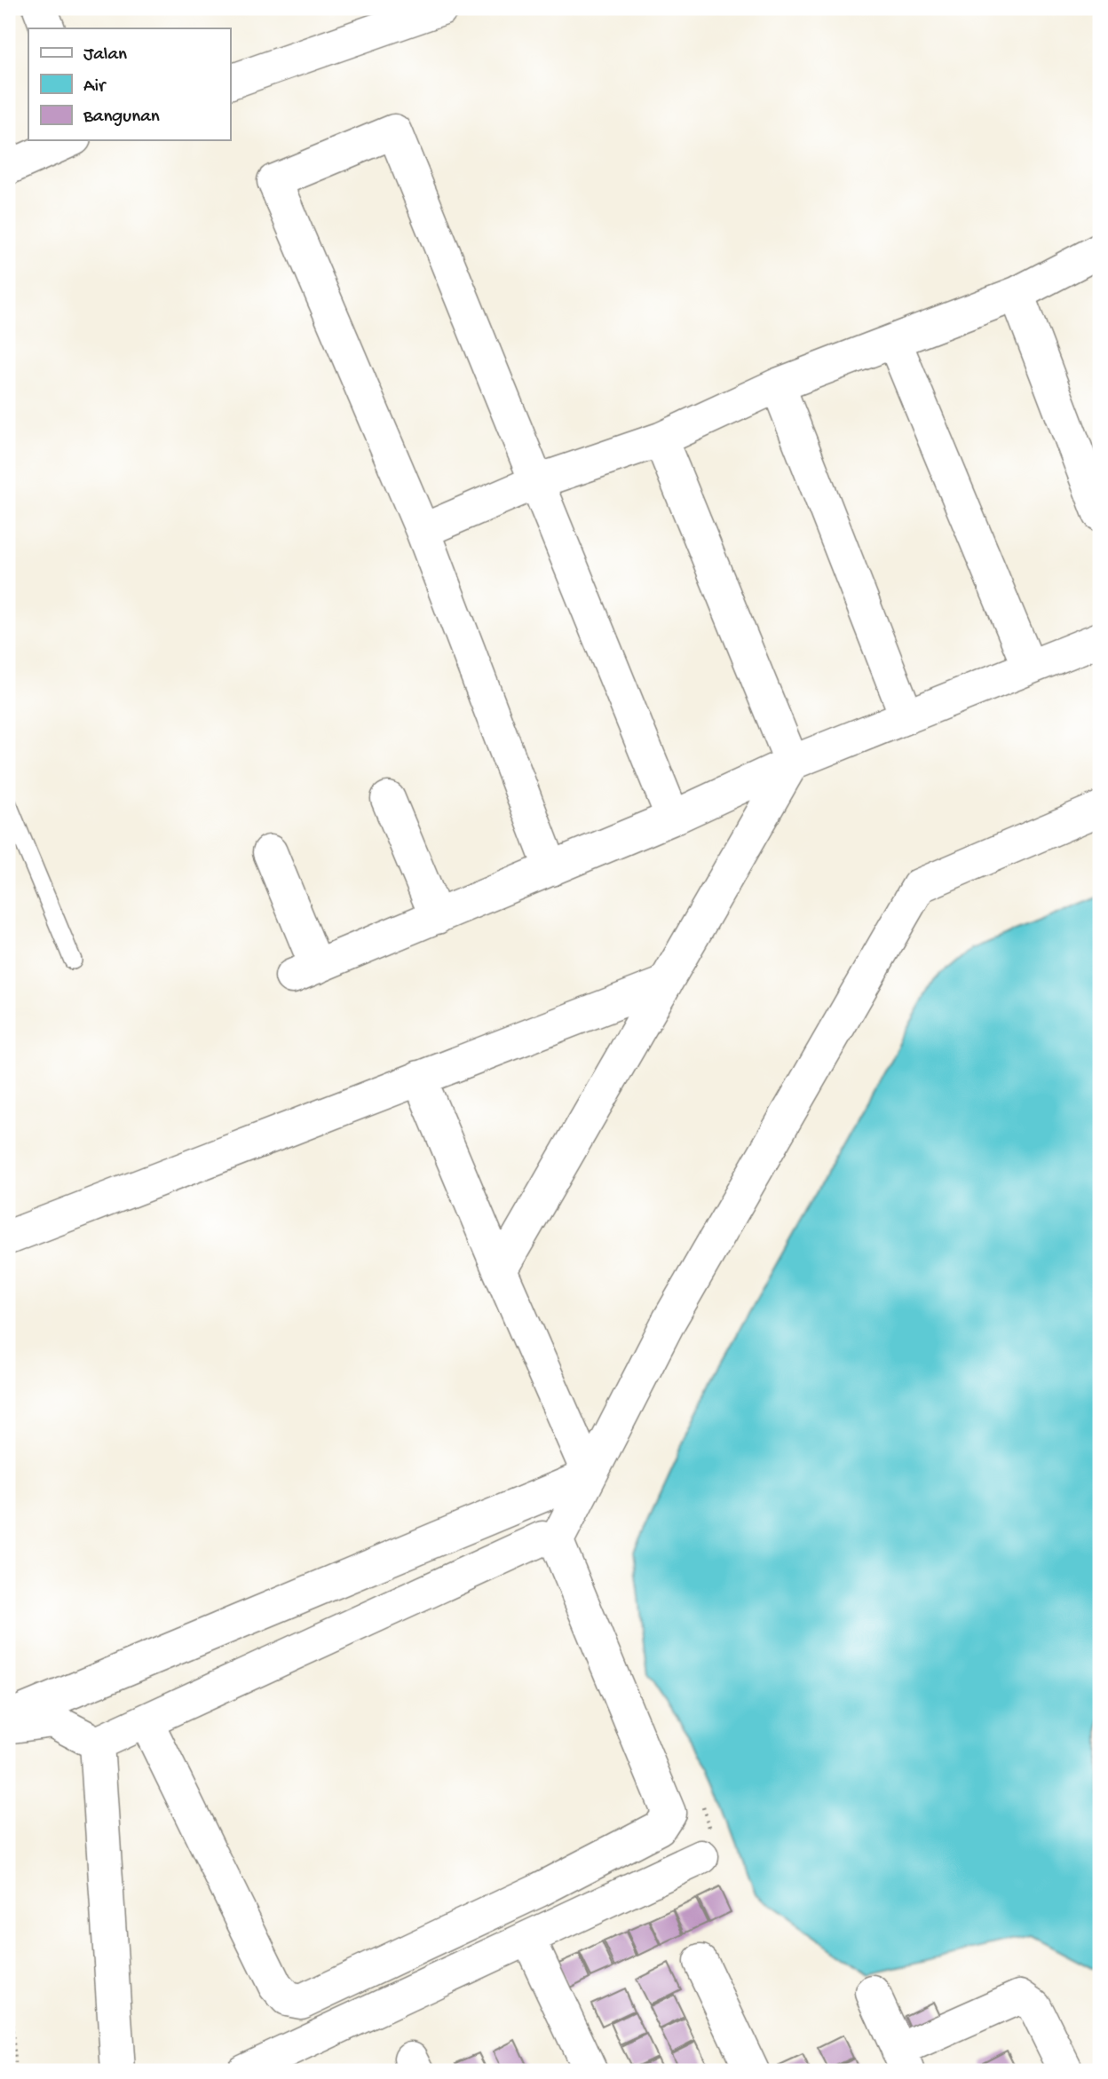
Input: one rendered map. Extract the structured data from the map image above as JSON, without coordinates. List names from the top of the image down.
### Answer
{
  "legend": ["Jalan", "Air", "Bangunan"]
}
